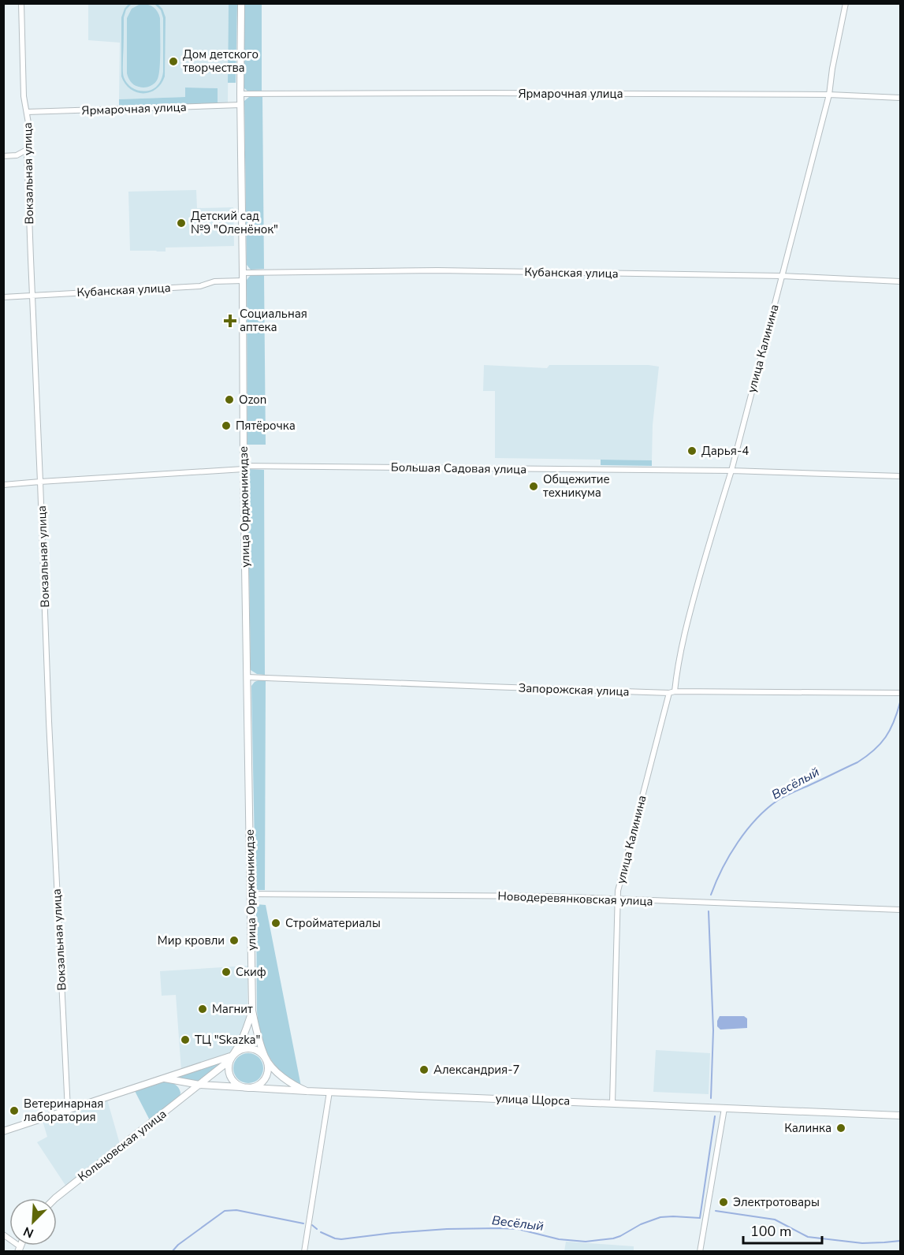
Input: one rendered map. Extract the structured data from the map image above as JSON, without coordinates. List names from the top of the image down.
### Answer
{
  "streets": {
    "main road": ["улица Орджоникидзе", "улица Щорса", "Кольцовская улица"],
    "street": [
      "Ярмарочная улица",
      "Вокзальная улица",
      "Кубанская улица",
      "улица Калинина",
      "Большая Садовая улица",
      "Запорожская улица",
      "Новодеревянковская улица"
    ]
  },
  "crossings": [
    ["Ярмарочная улица", "Вокзальная улица"],
    ["Ярмарочная улица", "улица Калинина"],
    ["Ярмарочная улица", "улица Орджоникидзе"],
    ["Вокзальная улица", "Кубанская улица"],
    ["Вокзальная улица", "Большая Садовая улица"],
    ["Вокзальная улица", "улица Щорса"],
    ["Кубанская улица", "улица Калинина"],
    ["Кубанская улица", "улица Орджоникидзе"],
    ["улица Калинина", "Большая Садовая улица"],
    ["улица Калинина", "Запорожская улица"],
    ["улица Калинина", "Новодеревянковская улица"],
    ["улица Калинина", "улица Щорса"],
    ["Большая Садовая улица", "улица Орджоникидзе"],
    ["улица Орджоникидзе", "Запорожская улица"],
    ["улица Орджоникидзе", "Новодеревянковская улица"],
    ["улица Щорса", "Кольцовская улица"]
  ],
  "water": ["Весёлый"],
  "places": {
    "other": [
      "Дом детского творчества",
      "Детский сад №9 \"Оленёнок\"",
      "Ozon",
      "Пятёрочка",
      "Дарья-4",
      "Общежитие техникума",
      "Стройматериалы",
      "Мир кровли",
      "Скиф",
      "Магнит",
      "ТЦ \"Skazka\"",
      "Александрия-7",
      "Ветеринарная лаборатория",
      "Калинка",
      "Электротовары"
    ],
    "health": ["Социальная аптека"]
  },
  "scale_bar": "100 m",
  "north": "bottom left"
}
